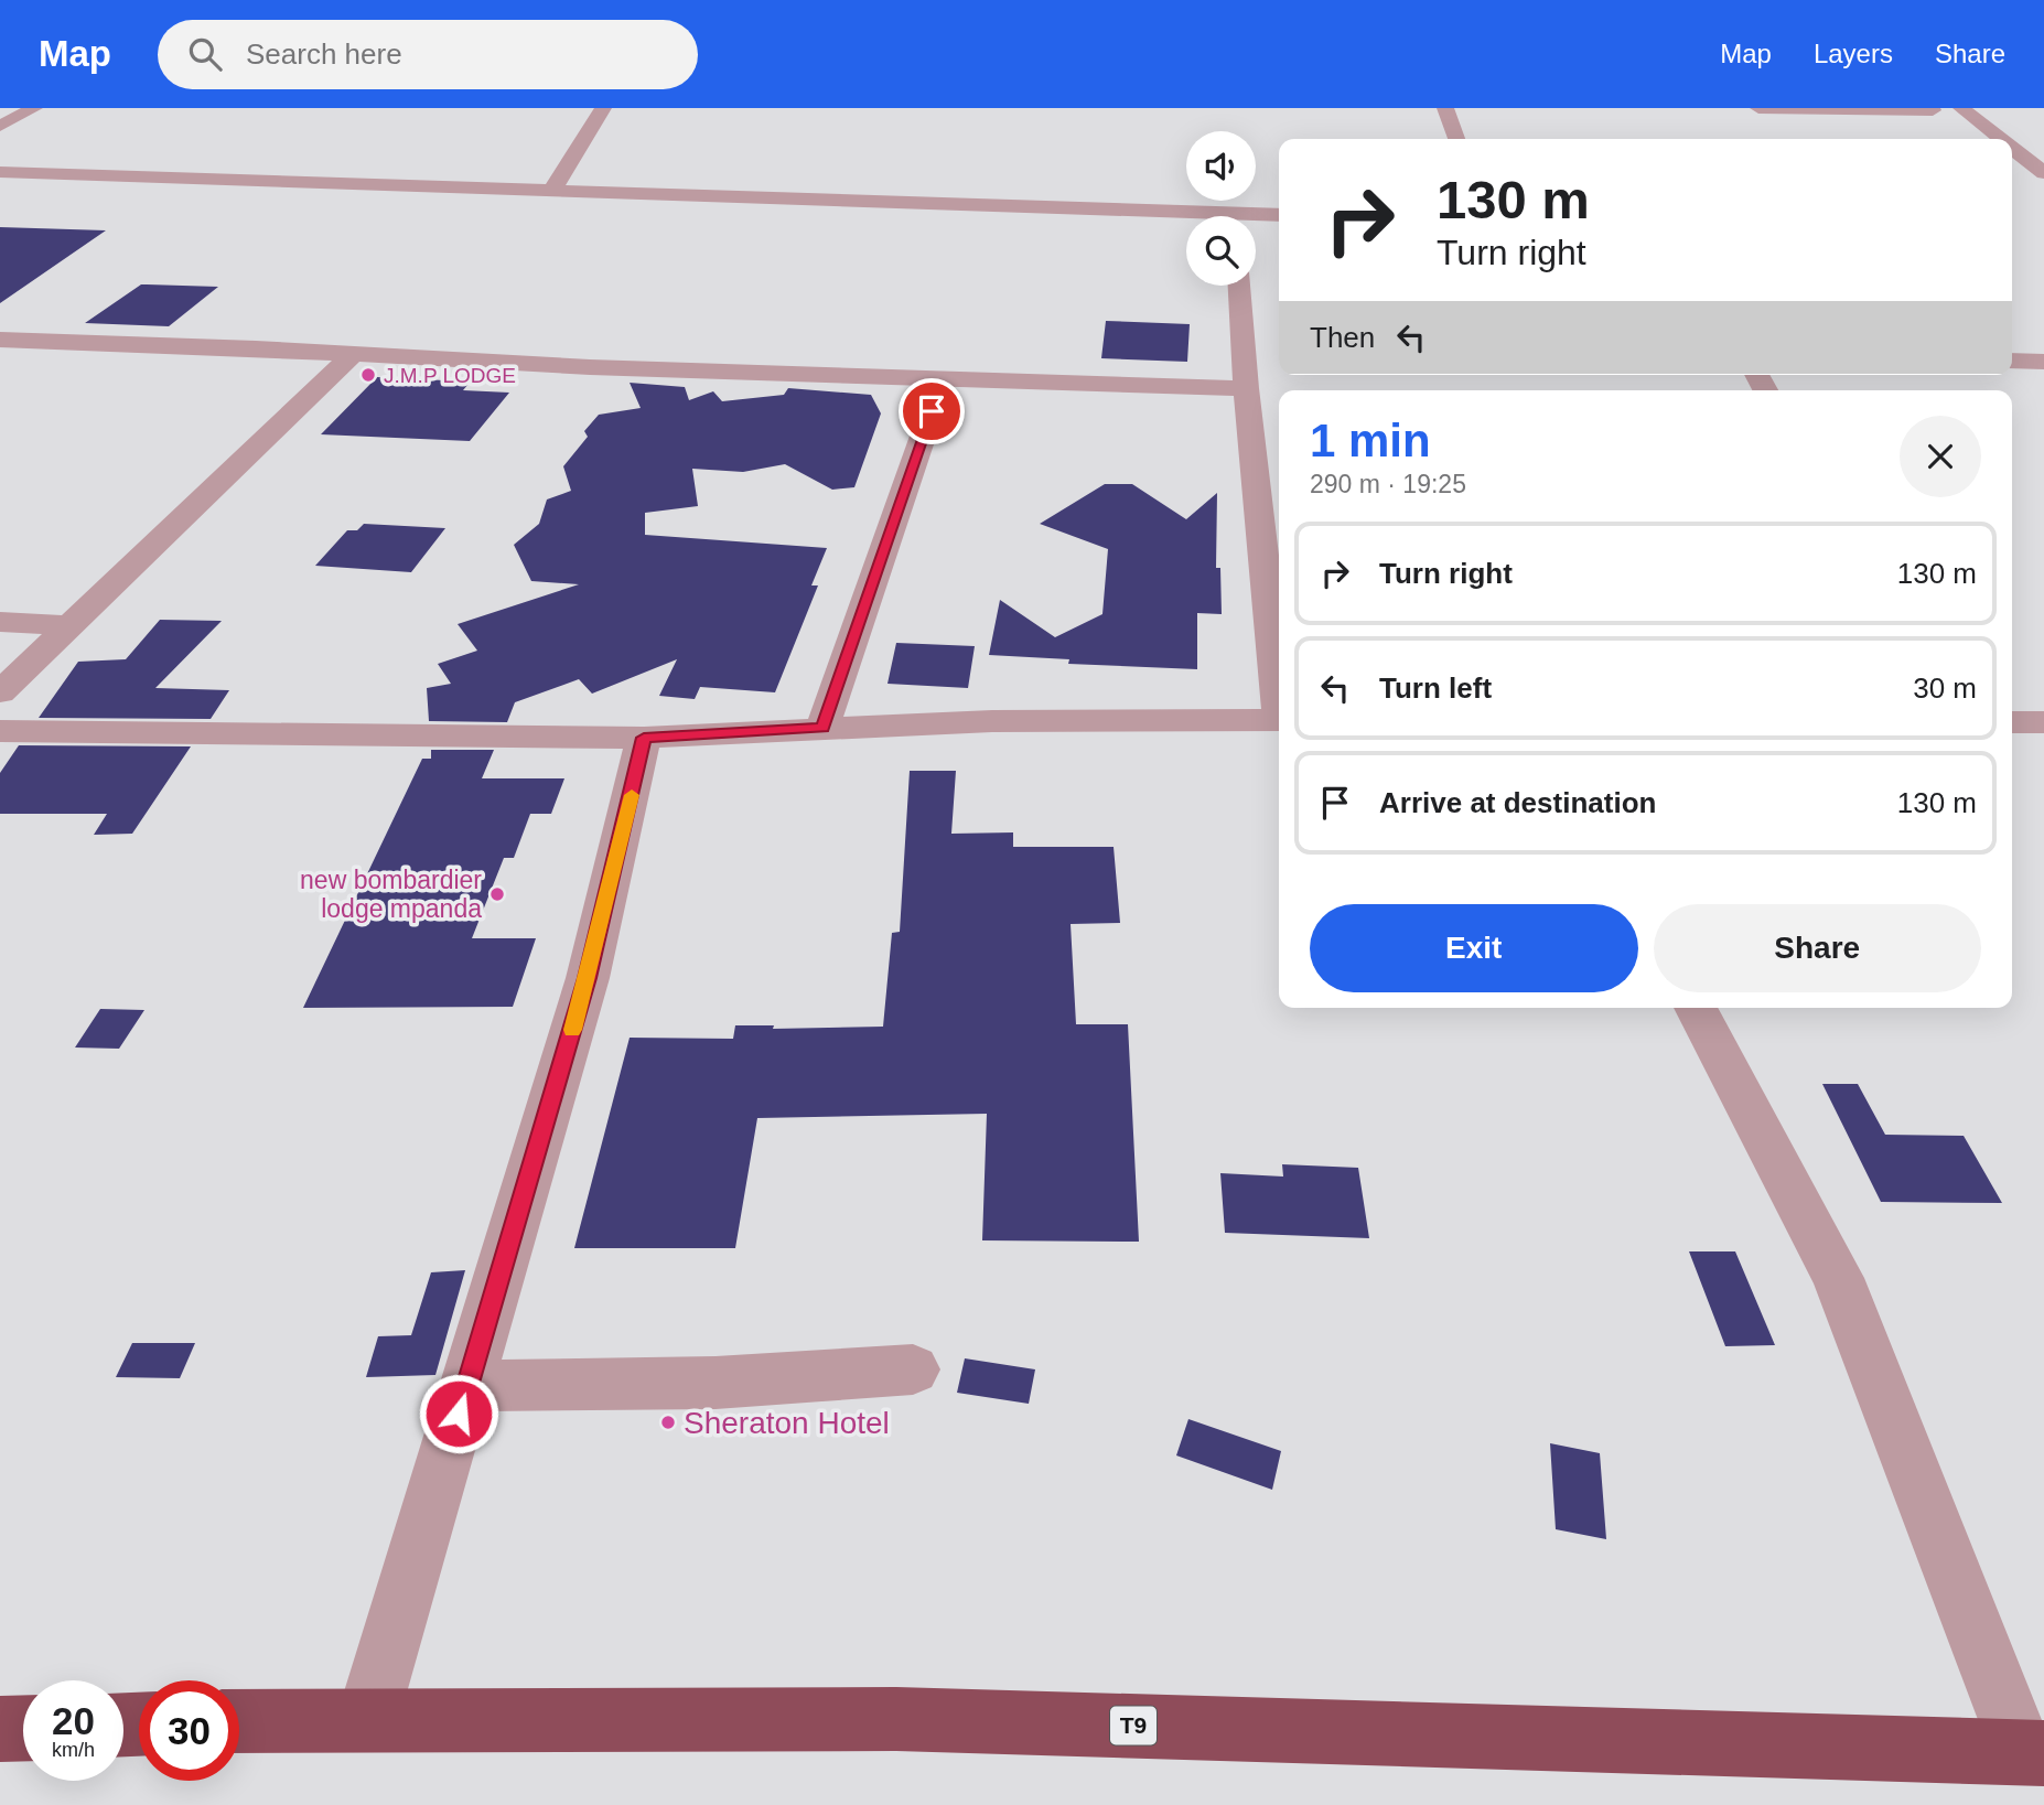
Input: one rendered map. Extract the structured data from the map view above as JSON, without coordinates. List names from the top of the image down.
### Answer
{
  "streets": {
    "highway": ["T9"]
  },
  "places": ["J.M.P LODGE", "new bombardier lodge mpanda", "Sheraton Hotel"],
  "page": {
    "header": "Map",
    "search": "Search here",
    "nav": ["Map", "Layers", "Share"],
    "turn": ["130 m", "Turn right"],
    "then": "Then",
    "heading": ["1 min", "290 m · 19:25"],
    "list": [
      {
        "name": "Turn right",
        "value": "130 m"
      },
      {
        "name": "Turn left",
        "value": "30 m"
      },
      {
        "name": "Arrive at destination",
        "value": "130 m"
      }
    ],
    "buttons": ["Exit", "Share"],
    "speed": "20 km/h",
    "limit": "30"
  }
}
